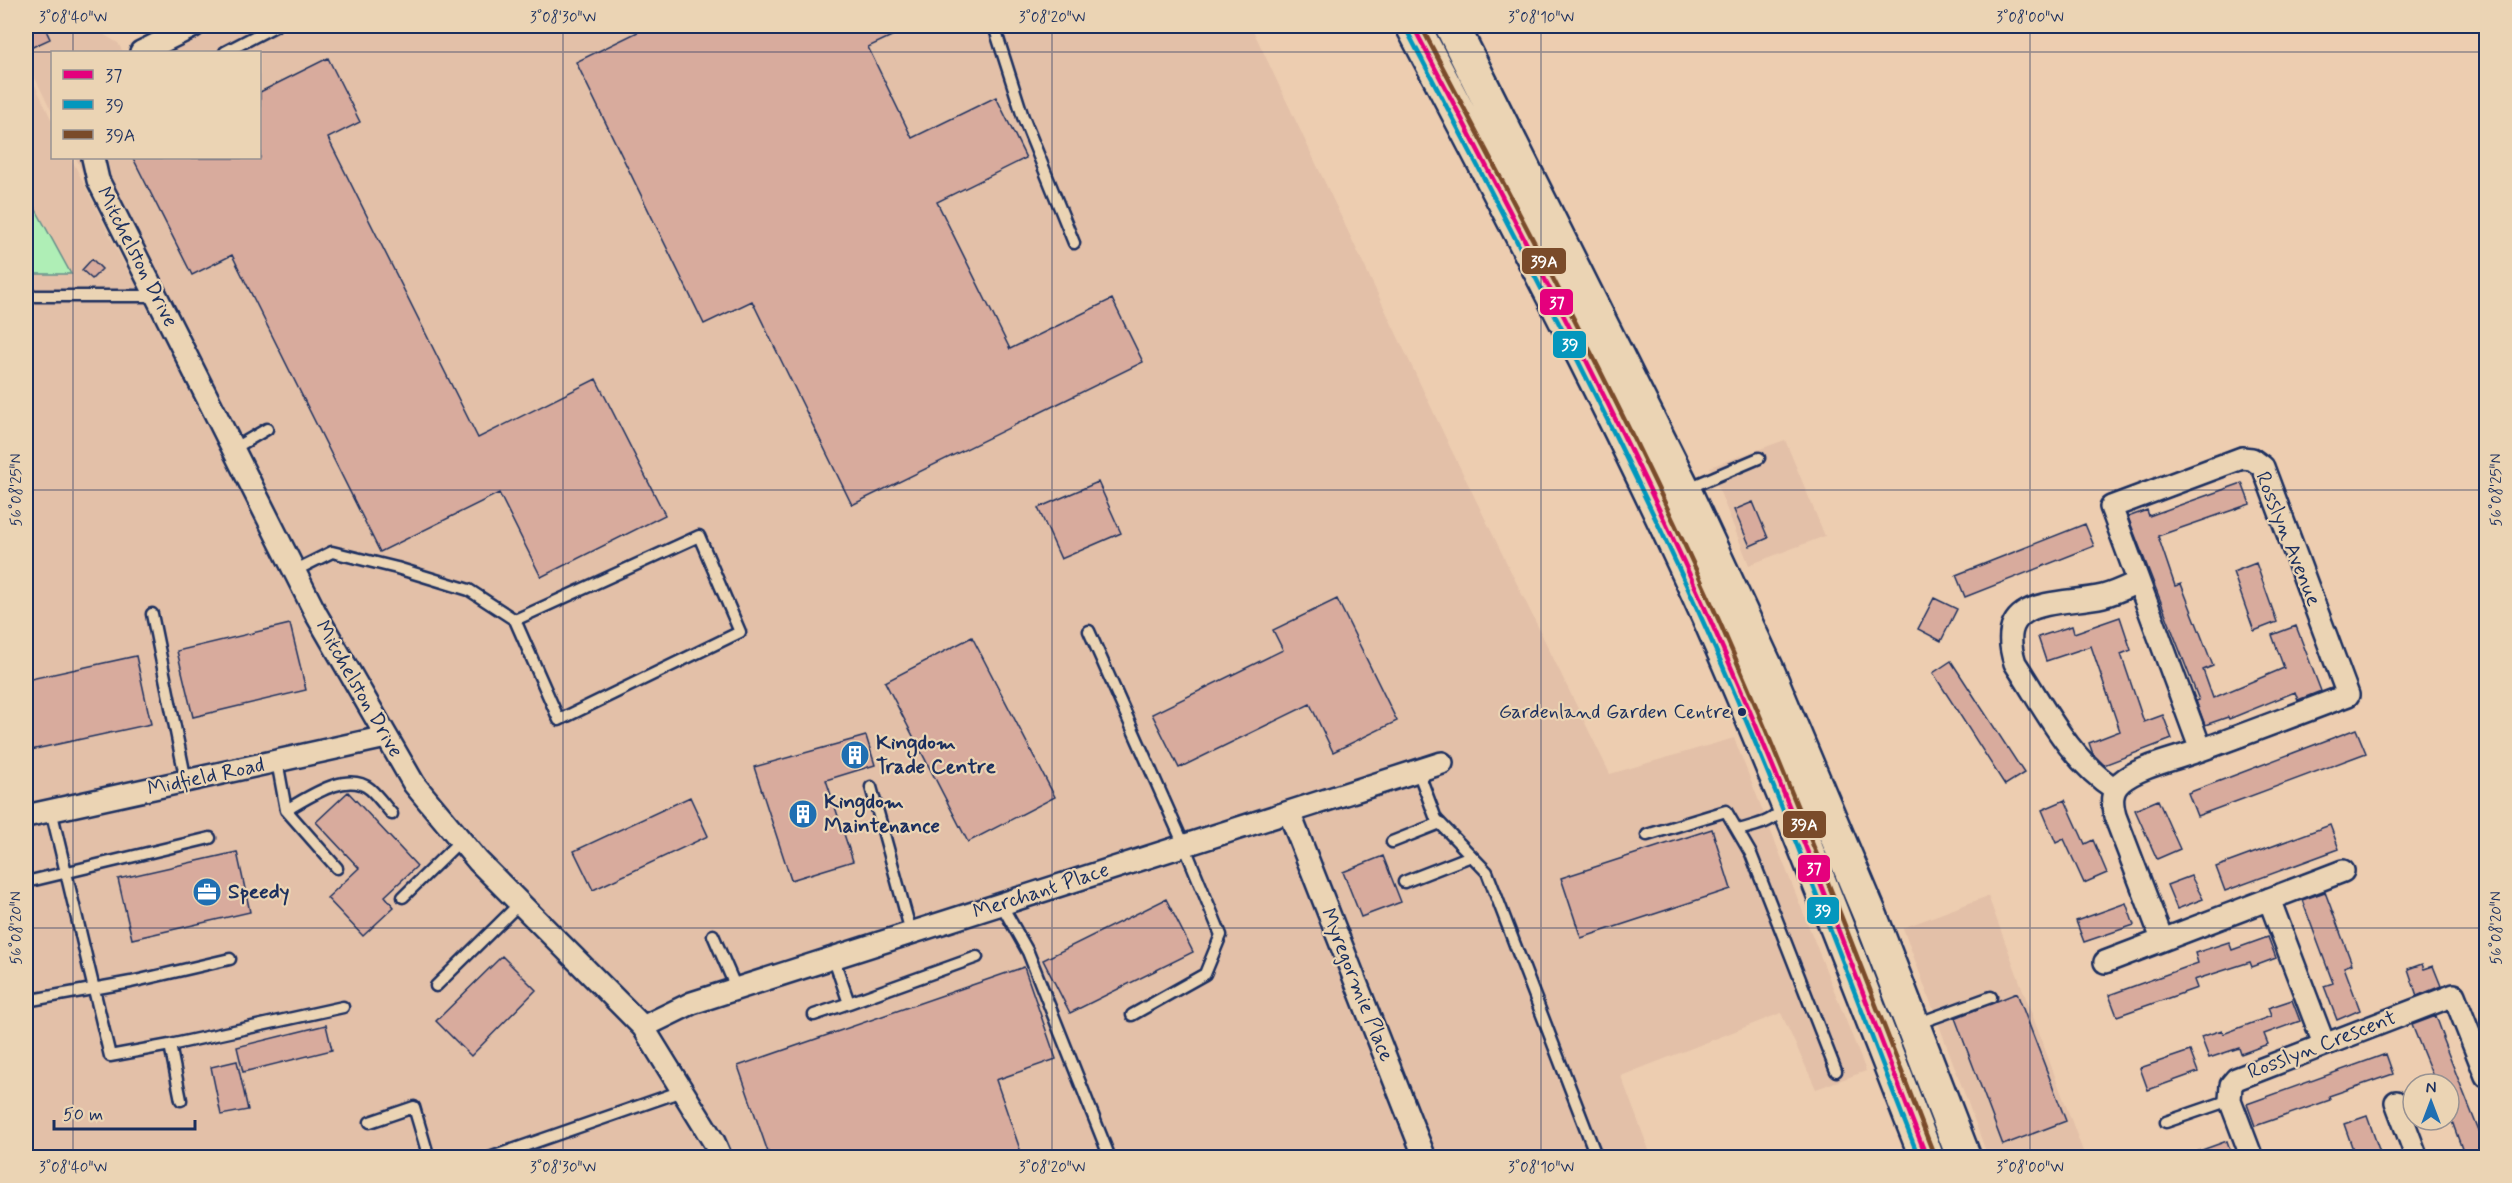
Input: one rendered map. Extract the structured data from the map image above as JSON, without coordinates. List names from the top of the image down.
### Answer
{
  "streets": {
    "street": [
      "Mitchelston Drive",
      "Rosslyn Avenue",
      "Midfield Road",
      "Merchant Place",
      "Myregormie Place",
      "Rosslyn Crescent"
    ]
  },
  "crossings": [
    ["Mitchelston Drive", "Midfield Road"],
    ["Mitchelston Drive", "Merchant Place"],
    ["Merchant Place", "Myregormie Place"]
  ],
  "places": {
    "other": ["Gardenland Garden Centre"],
    "building": ["Kingdom Trade Centre", "Kingdom Maintenance"],
    "office": ["Speedy"]
  },
  "lines": ["transit line 37", "transit line 39A", "transit line 39"],
  "legend": ["37", "39", "39A"],
  "scale_bar": "50 m",
  "north": "top",
  "coordinates": [
    "3°08'40\"W",
    "3°08'30\"W",
    "3°08'20\"W",
    "3°08'10\"W",
    "3°08'00\"W",
    "56°08'25\"N",
    "56°08'20\"N"
  ]
}
